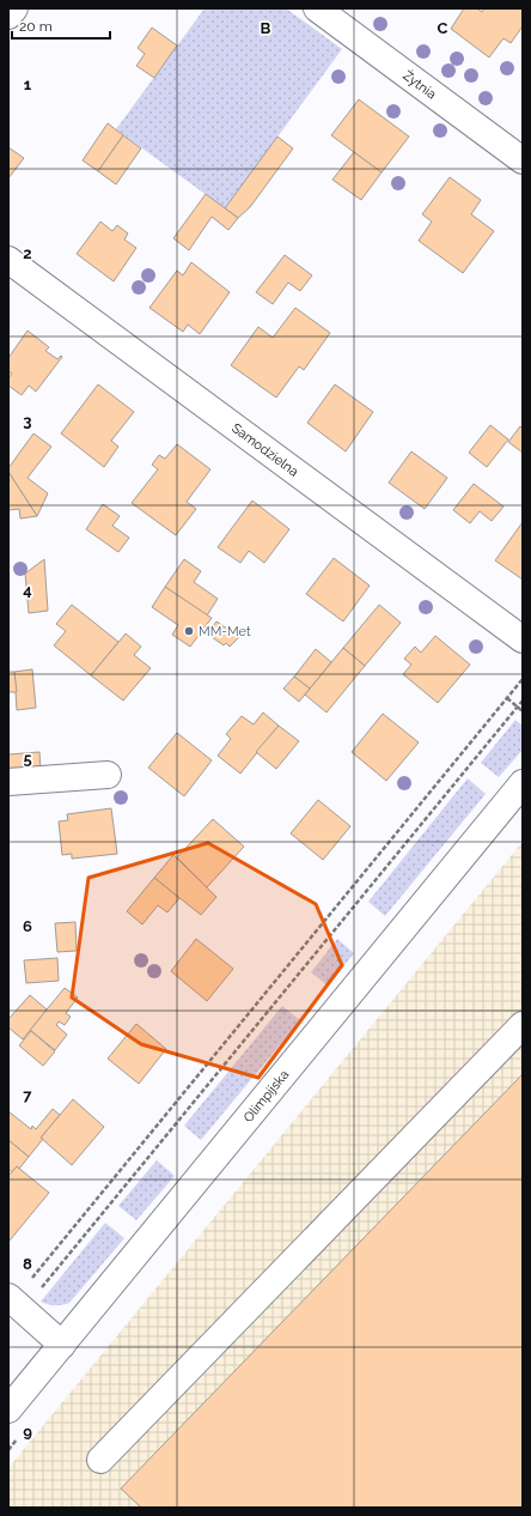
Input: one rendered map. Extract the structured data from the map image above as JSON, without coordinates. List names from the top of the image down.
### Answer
{
  "streets": {
    "street": ["Żytnia", "Samodzielna", "Olimpijska"]
  },
  "places": ["MM-Met"],
  "scale_bar": "20 m",
  "grid": {
    "columns": ["B", "C"],
    "rows": [
      "1",
      "2",
      "3",
      "4",
      "5",
      "6",
      "7",
      "8",
      "9"
    ]
  }
}
